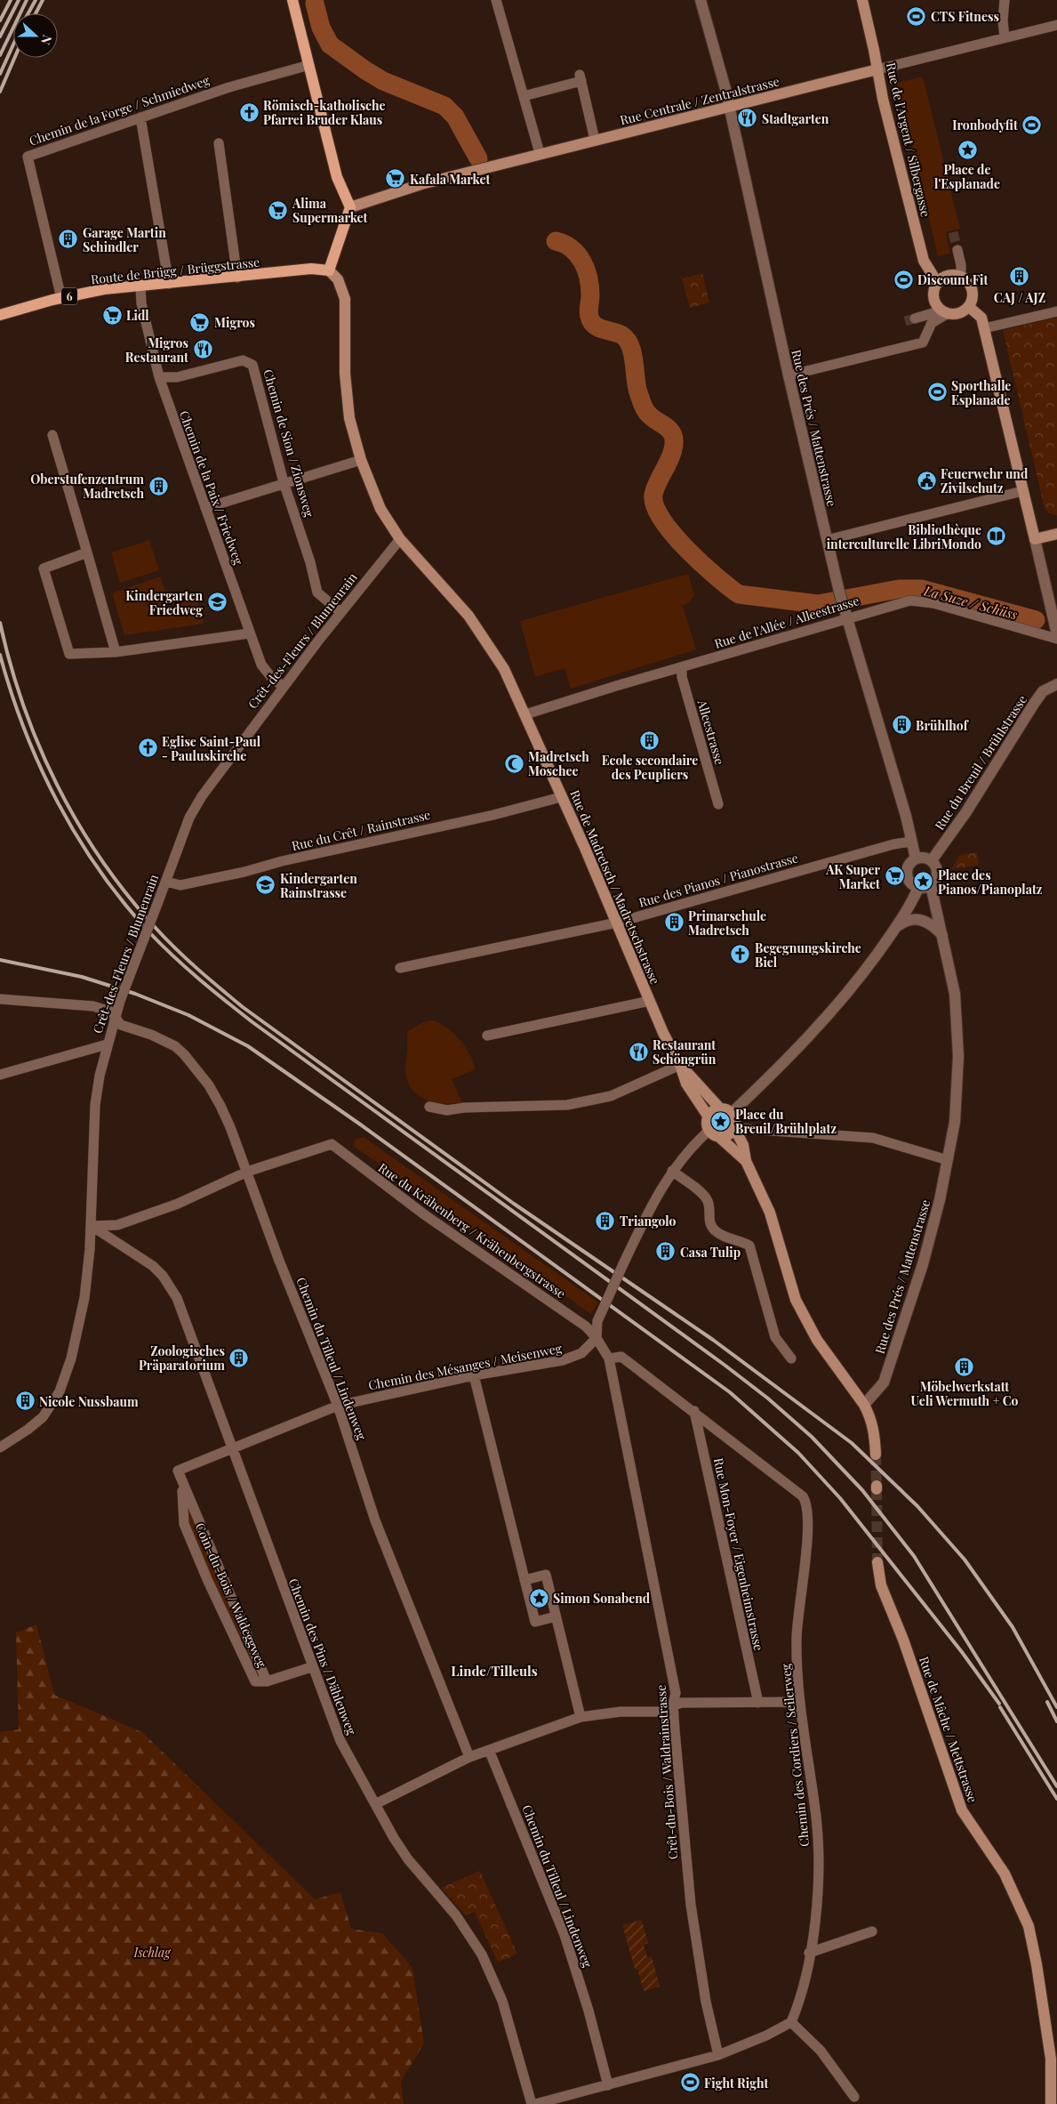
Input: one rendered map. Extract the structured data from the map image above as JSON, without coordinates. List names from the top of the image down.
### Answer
{
  "streets": {
    "main road": [
      "Rue Centrale / Zentralstrasse",
      "Rue de l'Argent / Silbergasse",
      "Route de Brügg / Brüggstrasse",
      "6",
      "Rue de Madretsch / Madretschstrasse",
      "Rue de Mâche / Mettstrasse"
    ],
    "street": [
      "Chemin de la Forge / Schmiedweg",
      "Rue des Prés / Mattenstrasse",
      "Chemin de Sion / Zionsweg",
      "Chemin de la Paix / Friedweg",
      "Rue de l'Allée / Alleestrasse",
      "Crêt-des-Fleurs / Blumenrain",
      "Alleestrasse",
      "Rue du Breuil / Brühlstrasse",
      "Rue du Crêt / Rainstrasse",
      "Rue des Pianos / Pianostrasse",
      "Rue du Krähenberg / Krähenbergstrasse",
      "Chemin du Tilleul / Lindenweg",
      "Chemin des Mésanges / Meisenweg",
      "Rue Mon-Foyer / Eigenheimstrasse",
      "Coin-du-Bois / Waldeggweg",
      "Chemin des Pins / Dählenweg",
      "Chemin des Cordiers / Seilerweg",
      "Crêt-du-Bois / Waldrainstrasse"
    ]
  },
  "crossings": [
    ["Rue Centrale / Zentralstrasse", "Rue de l'Argent / Silbergasse"],
    ["Rue Centrale / Zentralstrasse", "Rue des Prés / Mattenstrasse"],
    ["Chemin de la Forge / Schmiedweg", "Route de Brügg / Brüggstrasse"],
    ["Route de Brügg / Brüggstrasse", "Chemin de la Paix / Friedweg"],
    ["Route de Brügg / Brüggstrasse", "Rue de Madretsch / Madretschstrasse"],
    ["Rue des Prés / Mattenstrasse", "Rue de l'Allée / Alleestrasse"],
    ["Rue des Prés / Mattenstrasse", "Rue du Breuil / Brühlstrasse"],
    ["Rue des Prés / Mattenstrasse", "Rue des Pianos / Pianostrasse"],
    ["Chemin de Sion / Zionsweg", "Chemin de la Paix / Friedweg"],
    ["Chemin de Sion / Zionsweg", "Crêt-des-Fleurs / Blumenrain"],
    ["Chemin de la Paix / Friedweg", "Crêt-des-Fleurs / Blumenrain"],
    ["Rue de l'Allée / Alleestrasse", "Alleestrasse"],
    ["Rue de l'Allée / Alleestrasse", "Rue de Madretsch / Madretschstrasse"],
    ["Crêt-des-Fleurs / Blumenrain", "Rue du Crêt / Rainstrasse"],
    ["Crêt-des-Fleurs / Blumenrain", "Rue de Madretsch / Madretschstrasse"],
    ["Crêt-des-Fleurs / Blumenrain", "Chemin du Tilleul / Lindenweg"],
    ["Crêt-des-Fleurs / Blumenrain", "Chemin des Pins / Dählenweg"],
    ["Rue du Crêt / Rainstrasse", "Rue de Madretsch / Madretschstrasse"],
    ["Rue des Pianos / Pianostrasse", "Rue de Madretsch / Madretschstrasse"],
    ["Rue du Krähenberg / Krähenbergstrasse", "Chemin du Tilleul / Lindenweg"],
    ["Rue du Krähenberg / Krähenbergstrasse", "Chemin des Mésanges / Meisenweg"],
    ["Rue du Krähenberg / Krähenbergstrasse", "Crêt-du-Bois / Waldrainstrasse"],
    ["Chemin du Tilleul / Lindenweg", "Chemin des Mésanges / Meisenweg"],
    ["Chemin des Mésanges / Meisenweg", "Coin-du-Bois / Waldeggweg"],
    ["Chemin des Mésanges / Meisenweg", "Chemin des Pins / Dählenweg"],
    ["Rue Mon-Foyer / Eigenheimstrasse", "Chemin des Cordiers / Seilerweg"],
    ["Coin-du-Bois / Waldeggweg", "Chemin des Pins / Dählenweg"]
  ],
  "districts": ["Linde/Tilleuls"],
  "water": ["La Suze / Schüss"],
  "parks": ["Ischlag"],
  "places": {
    "sports": [
      "CTS Fitness",
      "Ironbodyfit",
      "Discount Fit",
      "Sporthalle Esplanade",
      "Fight Right"
    ],
    "church": ["Römisch-katholische Pfarrei Bruder Klaus", "Eglise Saint-Paul - Pauluskirche", "Begegnungskirche Biel"],
    "restaurant": ["Stadtgarten", "Migros Restaurant", "Restaurant Schöngrün"],
    "place": [
      "Place de l'Esplanade",
      "Place des Pianos/Pianoplatz",
      "Place du Breuil/Brühlplatz",
      "Simon Sonabend"
    ],
    "supermarket": [
      "Kafala Market",
      "Alima Supermarket",
      "Lidl",
      "Migros",
      "AK Super Market"
    ],
    "building": [
      "Garage Martin Schindler",
      "CAJ / AJZ",
      "Oberstufenzentrum Madretsch",
      "Brühlhof",
      "Ecole secondaire des Peupliers",
      "Primarschule Madretsch",
      "Triangolo",
      "Casa Tulip",
      "Zoologisches Präparatorium",
      "Möbelwerkstatt Ueli Wermuth + Co",
      "Nicole Nussbaum"
    ],
    "public building": ["Feuerwehr und Zivilschutz"],
    "library": ["Bibliothèque interculturelle LibriMondo"],
    "school or university": ["Kindergarten Friedweg", "Kindergarten Rainstrasse"],
    "mosque": ["Madretsch Moschee"]
  },
  "north": "right"
}
